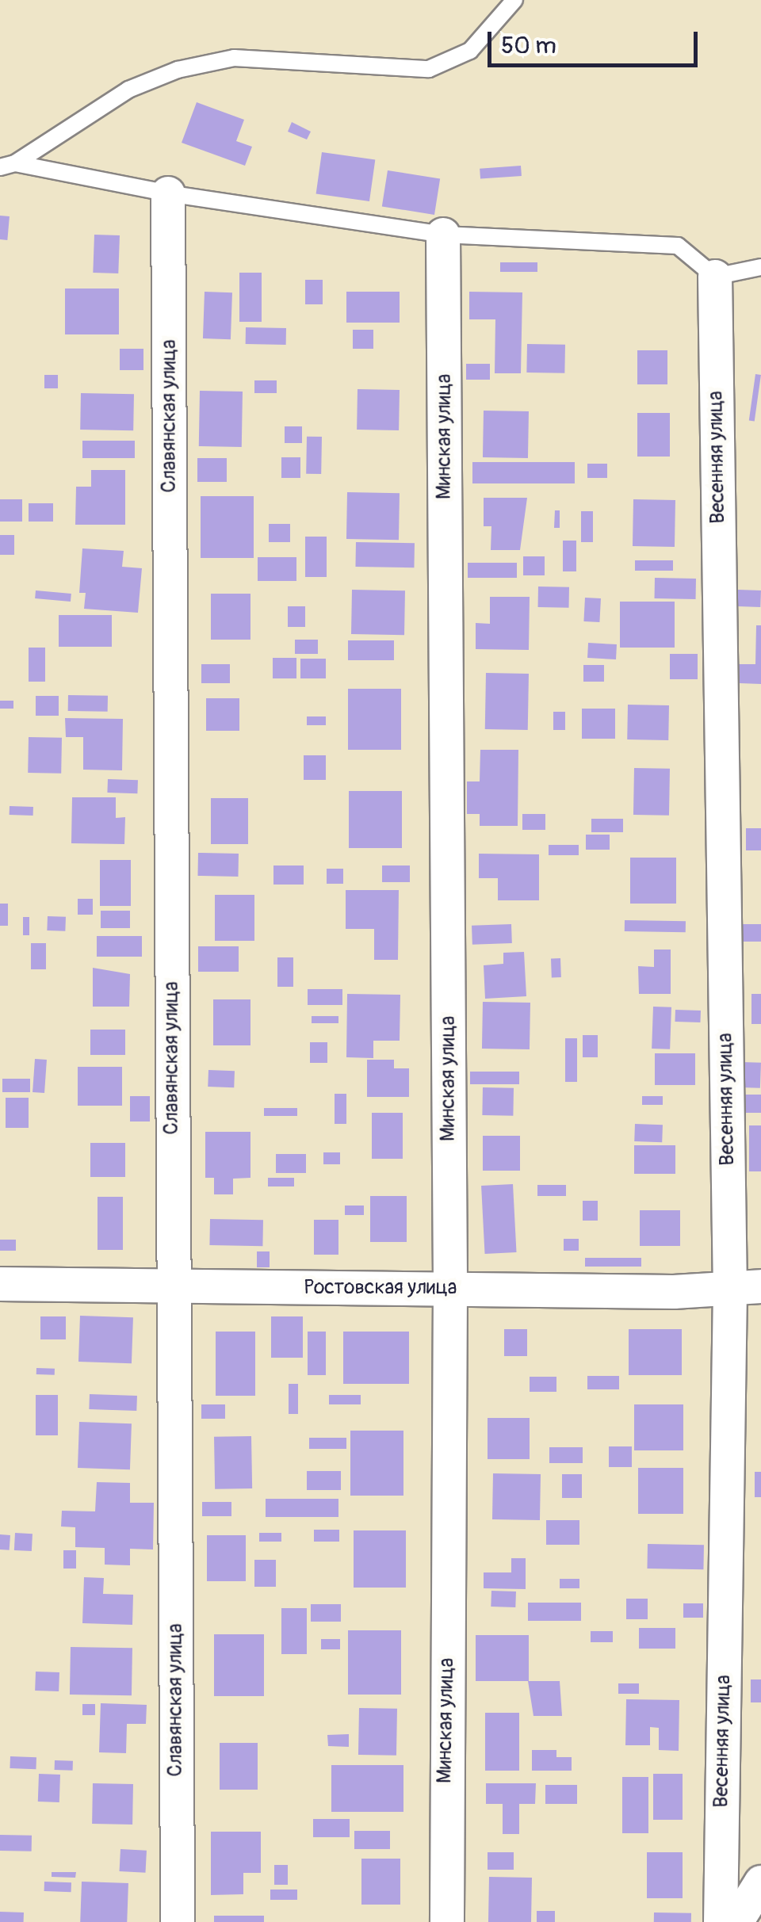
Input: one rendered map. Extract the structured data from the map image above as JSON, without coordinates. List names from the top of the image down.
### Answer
{
  "streets": {
    "street": [
      "Славянская улица",
      "Минская улица",
      "Весенняя улица",
      "Ростовская улица"
    ]
  },
  "crossings": [
    ["Славянская улица", "Ростовская улица"],
    ["Минская улица", "Ростовская улица"],
    ["Весенняя улица", "Ростовская улица"]
  ],
  "scale_bar": "50 m"
}
